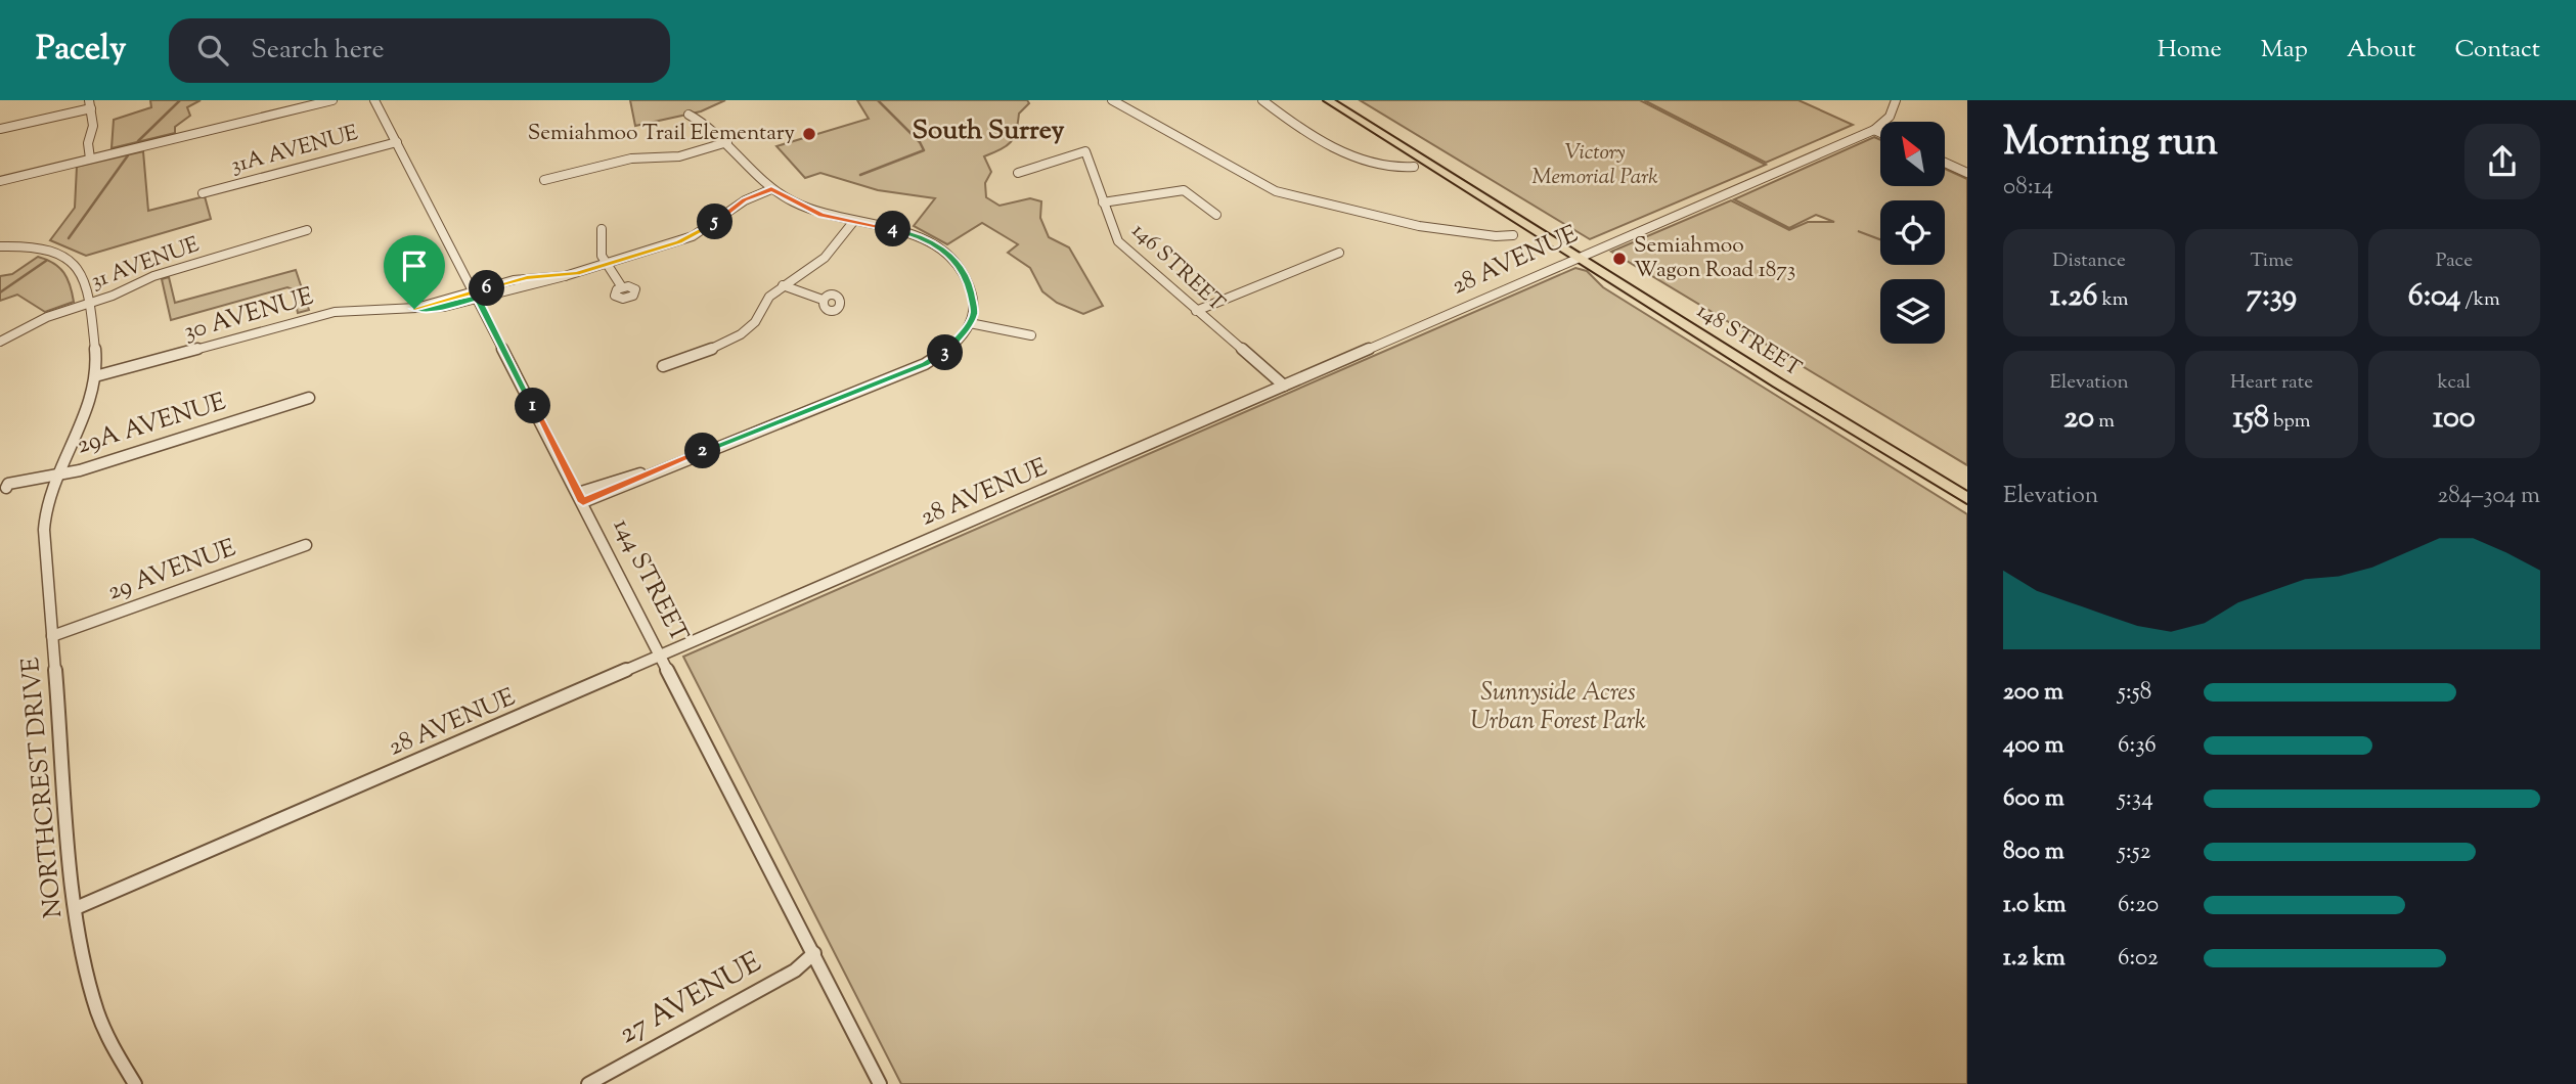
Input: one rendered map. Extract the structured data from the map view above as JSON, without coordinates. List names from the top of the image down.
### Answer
{
  "streets": {
    "main road": ["148 STREET"],
    "street": [
      "31A AVENUE",
      "28 AVENUE",
      "31 AVENUE",
      "146 STREET",
      "30 AVENUE",
      "29A AVENUE",
      "29 AVENUE",
      "144 STREET",
      "NORTHCREST DRIVE",
      "27 AVENUE"
    ]
  },
  "crossings": [
    ["31A AVENUE", "144 STREET"],
    ["28 AVENUE", "146 STREET"],
    ["28 AVENUE", "148 STREET"],
    ["28 AVENUE", "144 STREET"],
    ["28 AVENUE", "NORTHCREST DRIVE"],
    ["31 AVENUE", "NORTHCREST DRIVE"],
    ["30 AVENUE", "144 STREET"],
    ["30 AVENUE", "NORTHCREST DRIVE"],
    ["29A AVENUE", "NORTHCREST DRIVE"],
    ["29 AVENUE", "NORTHCREST DRIVE"],
    ["144 STREET", "27 AVENUE"]
  ],
  "districts": ["South Surrey"],
  "parks": ["Victory Memorial Park", "Sunnyside Acres Urban Forest Park"],
  "places": ["Semiahmoo Trail Elementary", "Semiahmoo Wagon Road 1873"],
  "north": "top left",
  "page": {
    "header": "Pacely",
    "search": "Search here",
    "nav": [
      "Home",
      "Map",
      "About",
      "Contact"
    ],
    "heading": ["Morning run", "08:14"],
    "pins": [
      "5",
      "4",
      "6",
      "3",
      "1",
      "2"
    ],
    "stats": [
      ["Distance", "1.26 km"],
      ["Time", "7:39"],
      ["Pace", "6:04 /km"],
      ["Elevation", "20 m"],
      ["Heart rate", "158 bpm"],
      ["kcal", "100"]
    ],
    "chart": ["Elevation", "284–304 m"],
    "list": [
      {
        "name": "200 m",
        "note": "5:58"
      },
      {
        "name": "400 m",
        "note": "6:36"
      },
      {
        "name": "600 m",
        "note": "5:34"
      },
      {
        "name": "800 m",
        "note": "5:52"
      },
      {
        "name": "1.0 km",
        "note": "6:20"
      },
      {
        "name": "1.2 km",
        "note": "6:02"
      }
    ]
  }
}
